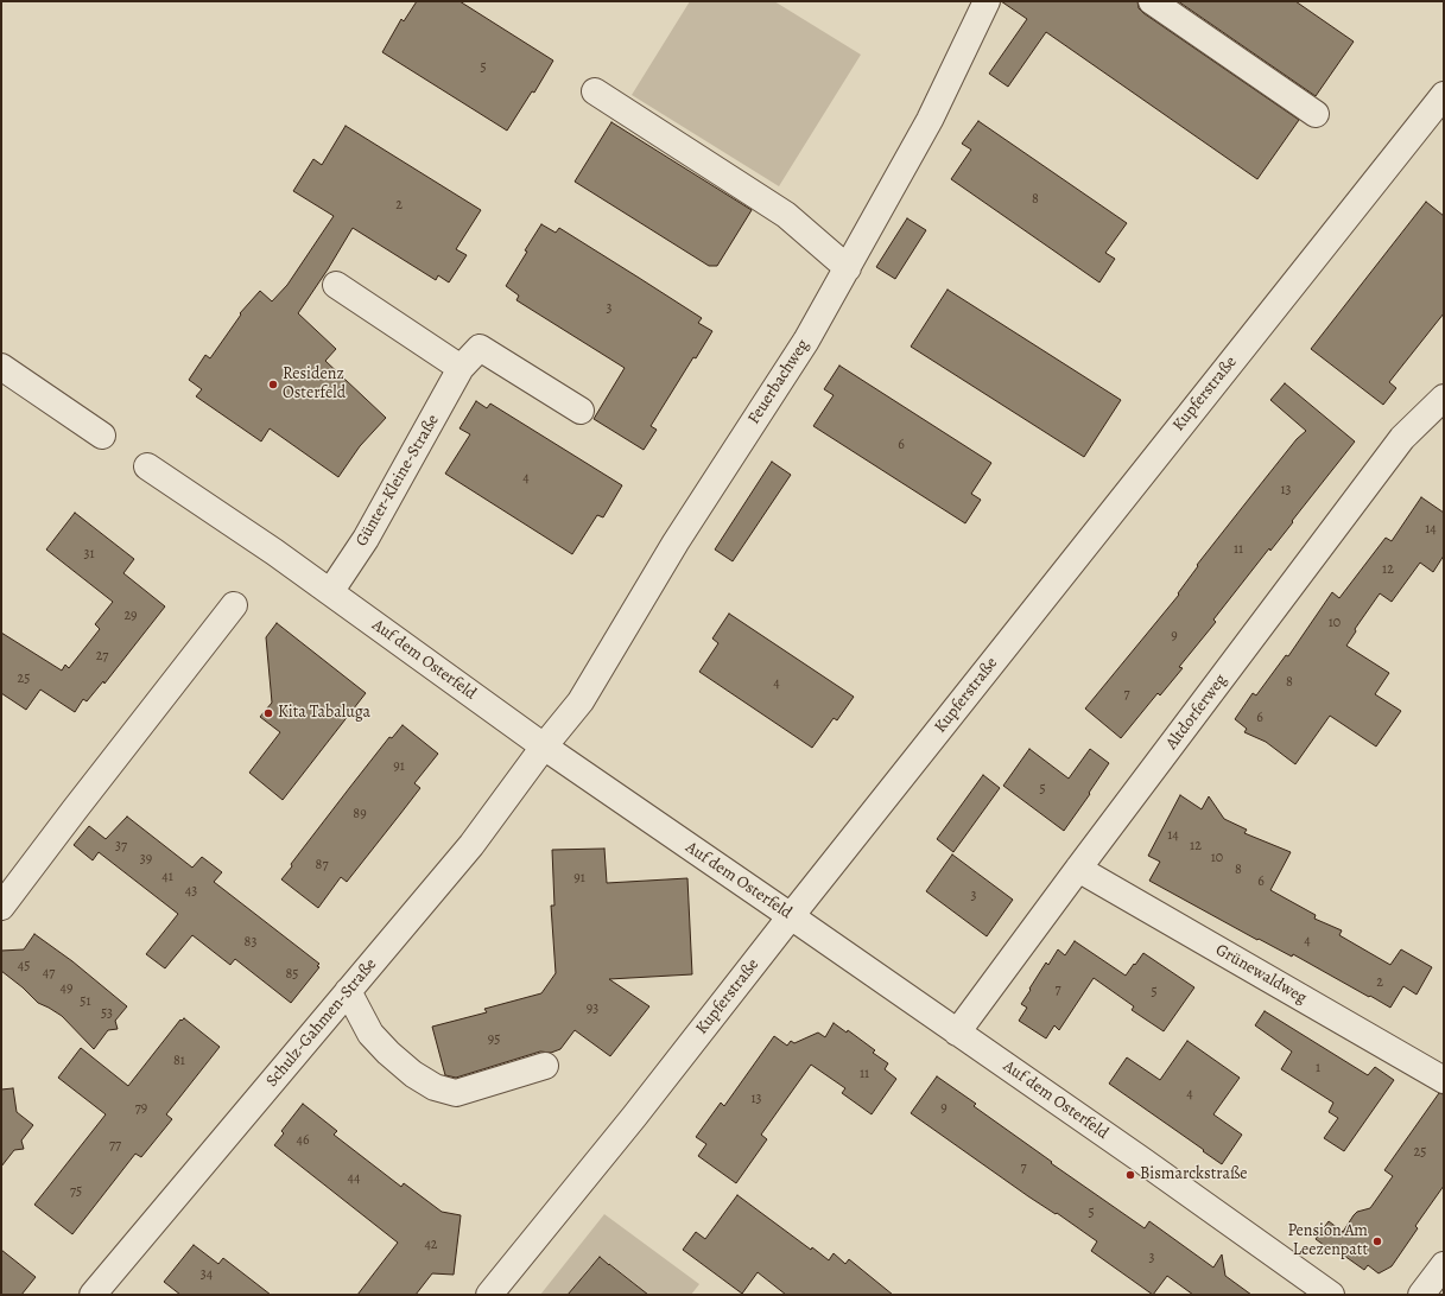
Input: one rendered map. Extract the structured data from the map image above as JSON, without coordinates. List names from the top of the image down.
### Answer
{
  "streets": {
    "street": [
      "Feuerbachweg",
      "Kupferstraße",
      "Günter-Kleine-Straße",
      "Auf dem Osterfeld",
      "Altdorferweg",
      "Grünewaldweg",
      "Schulz-Gahmen-Straße"
    ]
  },
  "crossings": [
    ["Feuerbachweg", "Auf dem Osterfeld"],
    ["Feuerbachweg", "Schulz-Gahmen-Straße"],
    ["Kupferstraße", "Auf dem Osterfeld"],
    ["Günter-Kleine-Straße", "Auf dem Osterfeld"],
    ["Auf dem Osterfeld", "Altdorferweg"],
    ["Auf dem Osterfeld", "Schulz-Gahmen-Straße"],
    ["Altdorferweg", "Grünewaldweg"]
  ],
  "places": [
    "Residenz Osterfeld",
    "Kita Tabaluga",
    "Bismarckstraße",
    "Pension Am Leezenpatt"
  ],
  "house_numbers": [
    "5",
    "8",
    "2",
    "3",
    "6",
    "4",
    "13",
    "14",
    "11",
    "31",
    "12",
    "29",
    "10",
    "9",
    "27",
    "25",
    "8",
    "4",
    "7",
    "6",
    "91",
    "5",
    "89",
    "14",
    "37",
    "12",
    "10",
    "39",
    "87",
    "8",
    "41",
    "91",
    "6",
    "43",
    "3",
    "4",
    "83",
    "45",
    "47",
    "85",
    "2",
    "49",
    "7",
    "5",
    "51",
    "93",
    "53",
    "95",
    "81",
    "1",
    "11",
    "4",
    "13",
    "79",
    "9",
    "46",
    "77",
    "25",
    "7",
    "44",
    "75",
    "5",
    "42",
    "3",
    "34"
  ]
}
